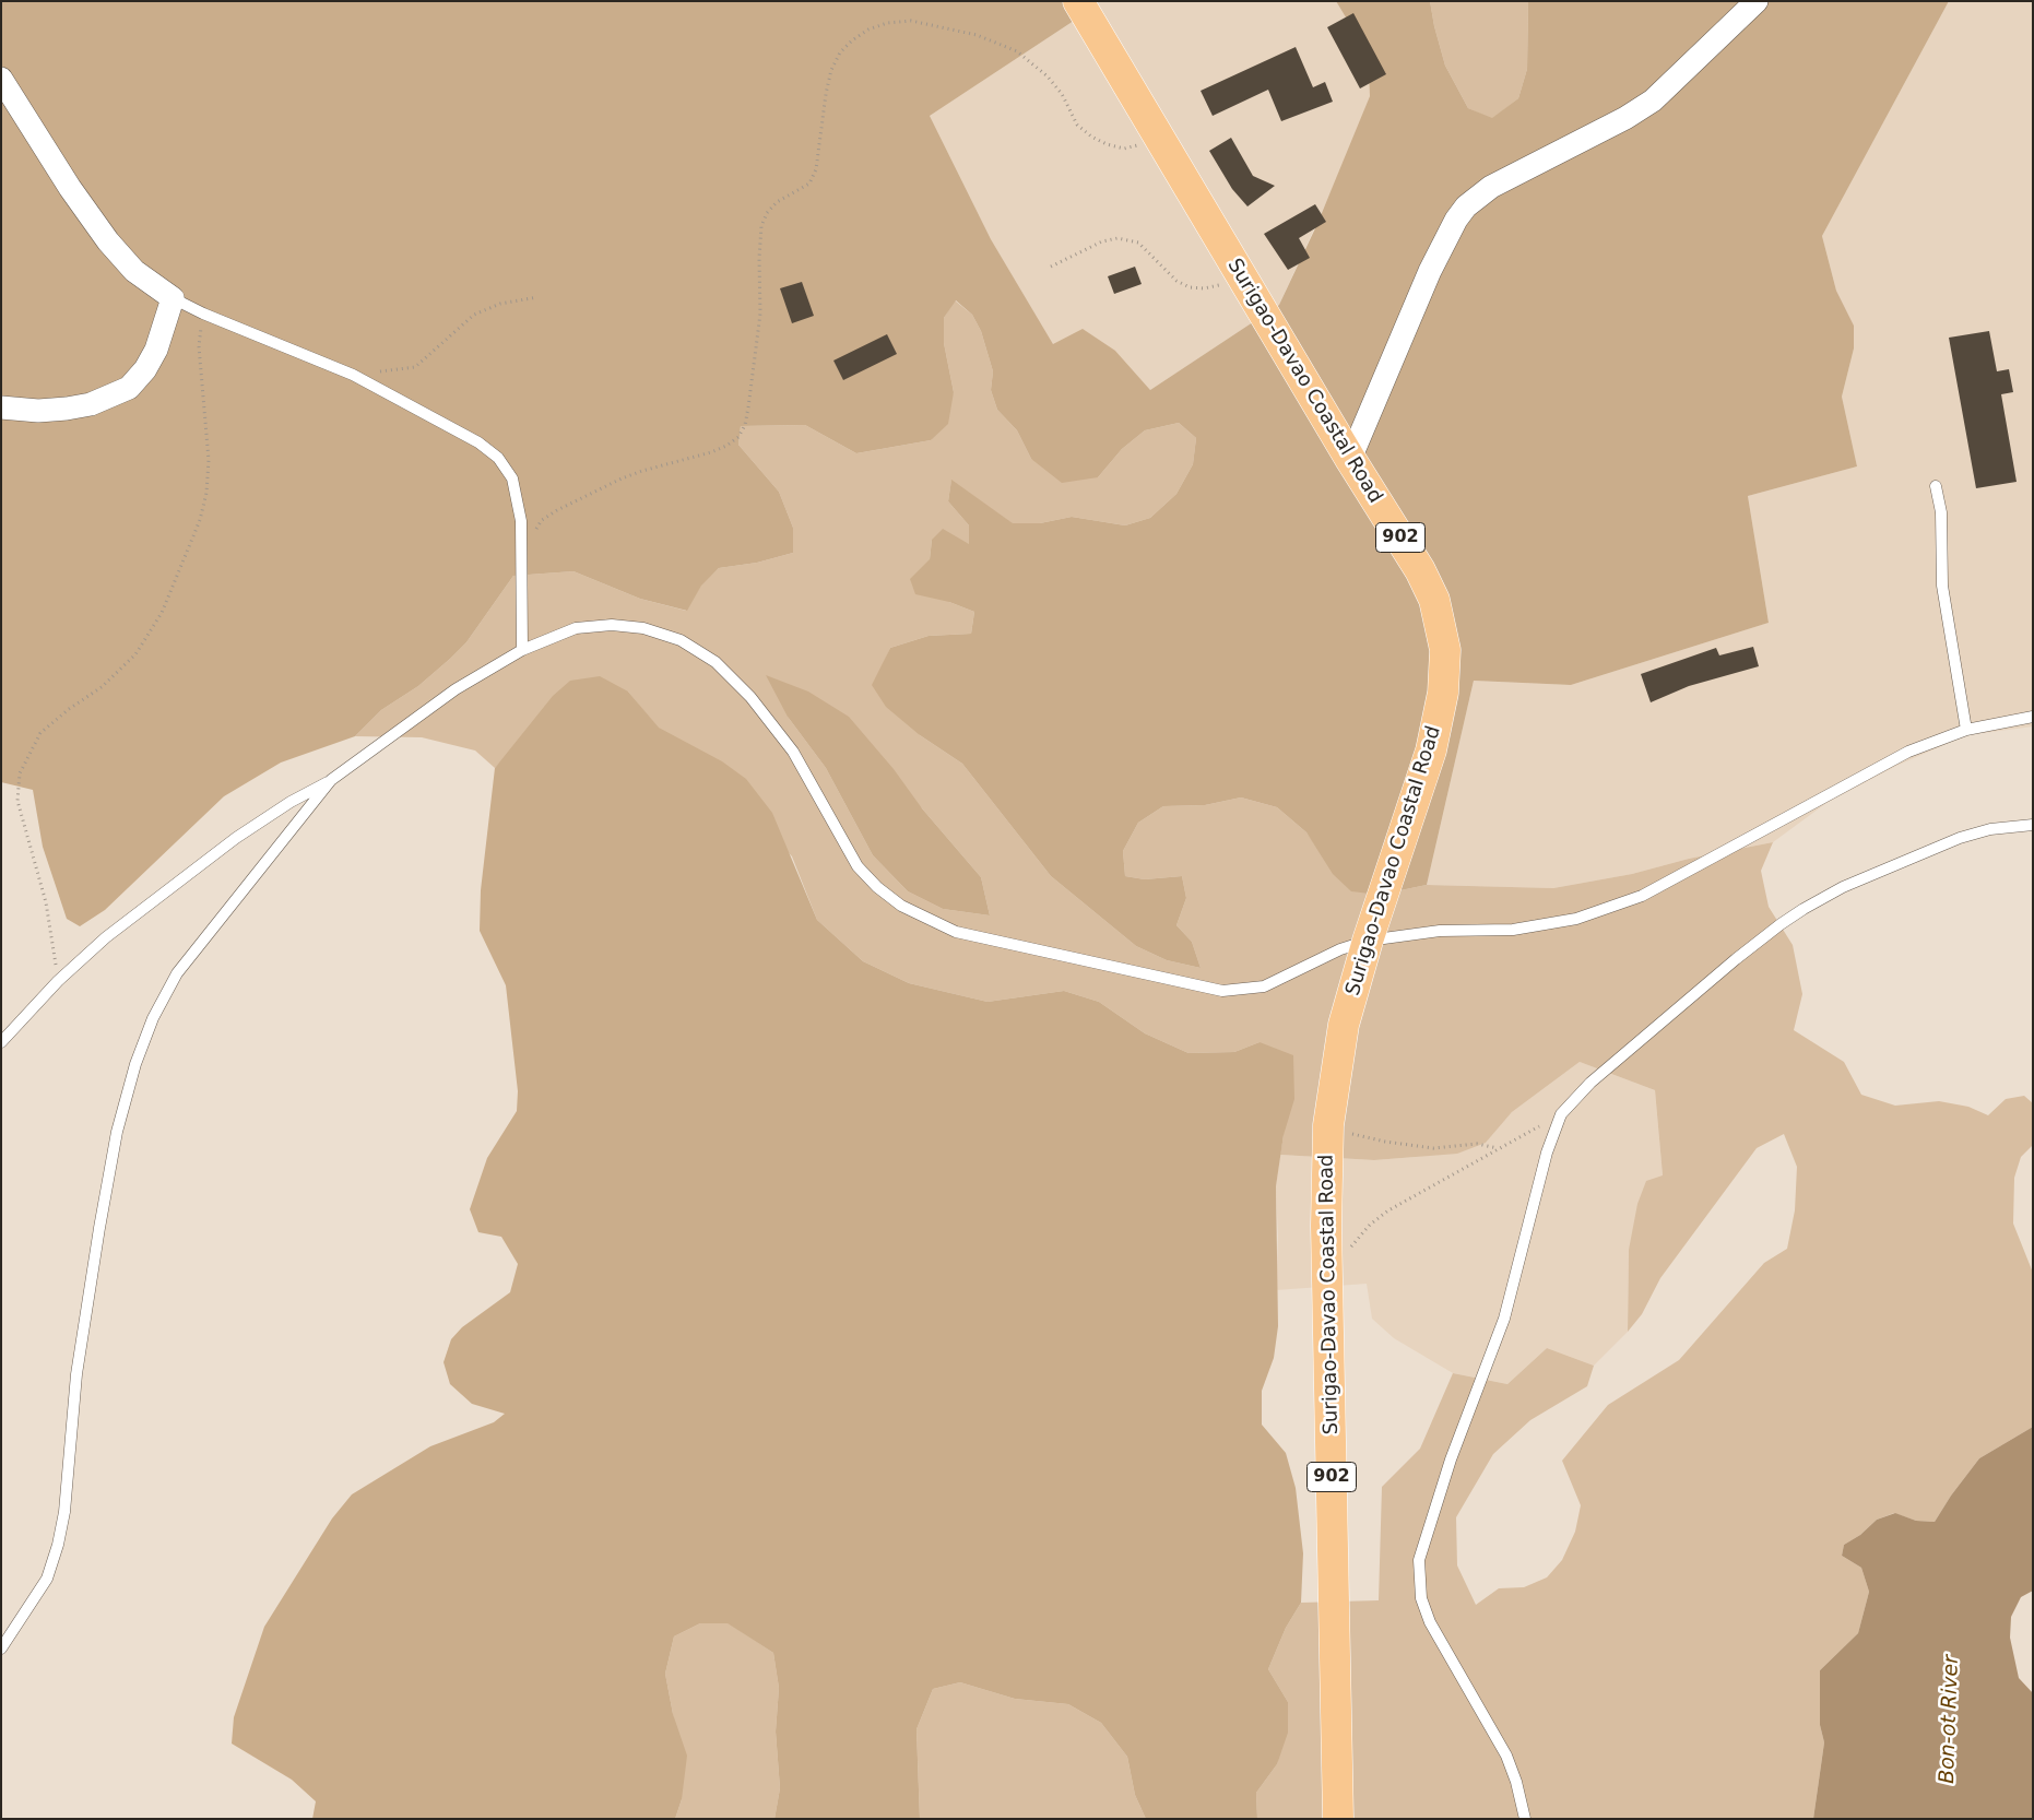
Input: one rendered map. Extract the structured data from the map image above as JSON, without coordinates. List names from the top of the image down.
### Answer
{
  "streets": {
    "highway": ["Surigao-Davao Coastal Road", "902"]
  },
  "water": ["Bon-ot River"]
}
